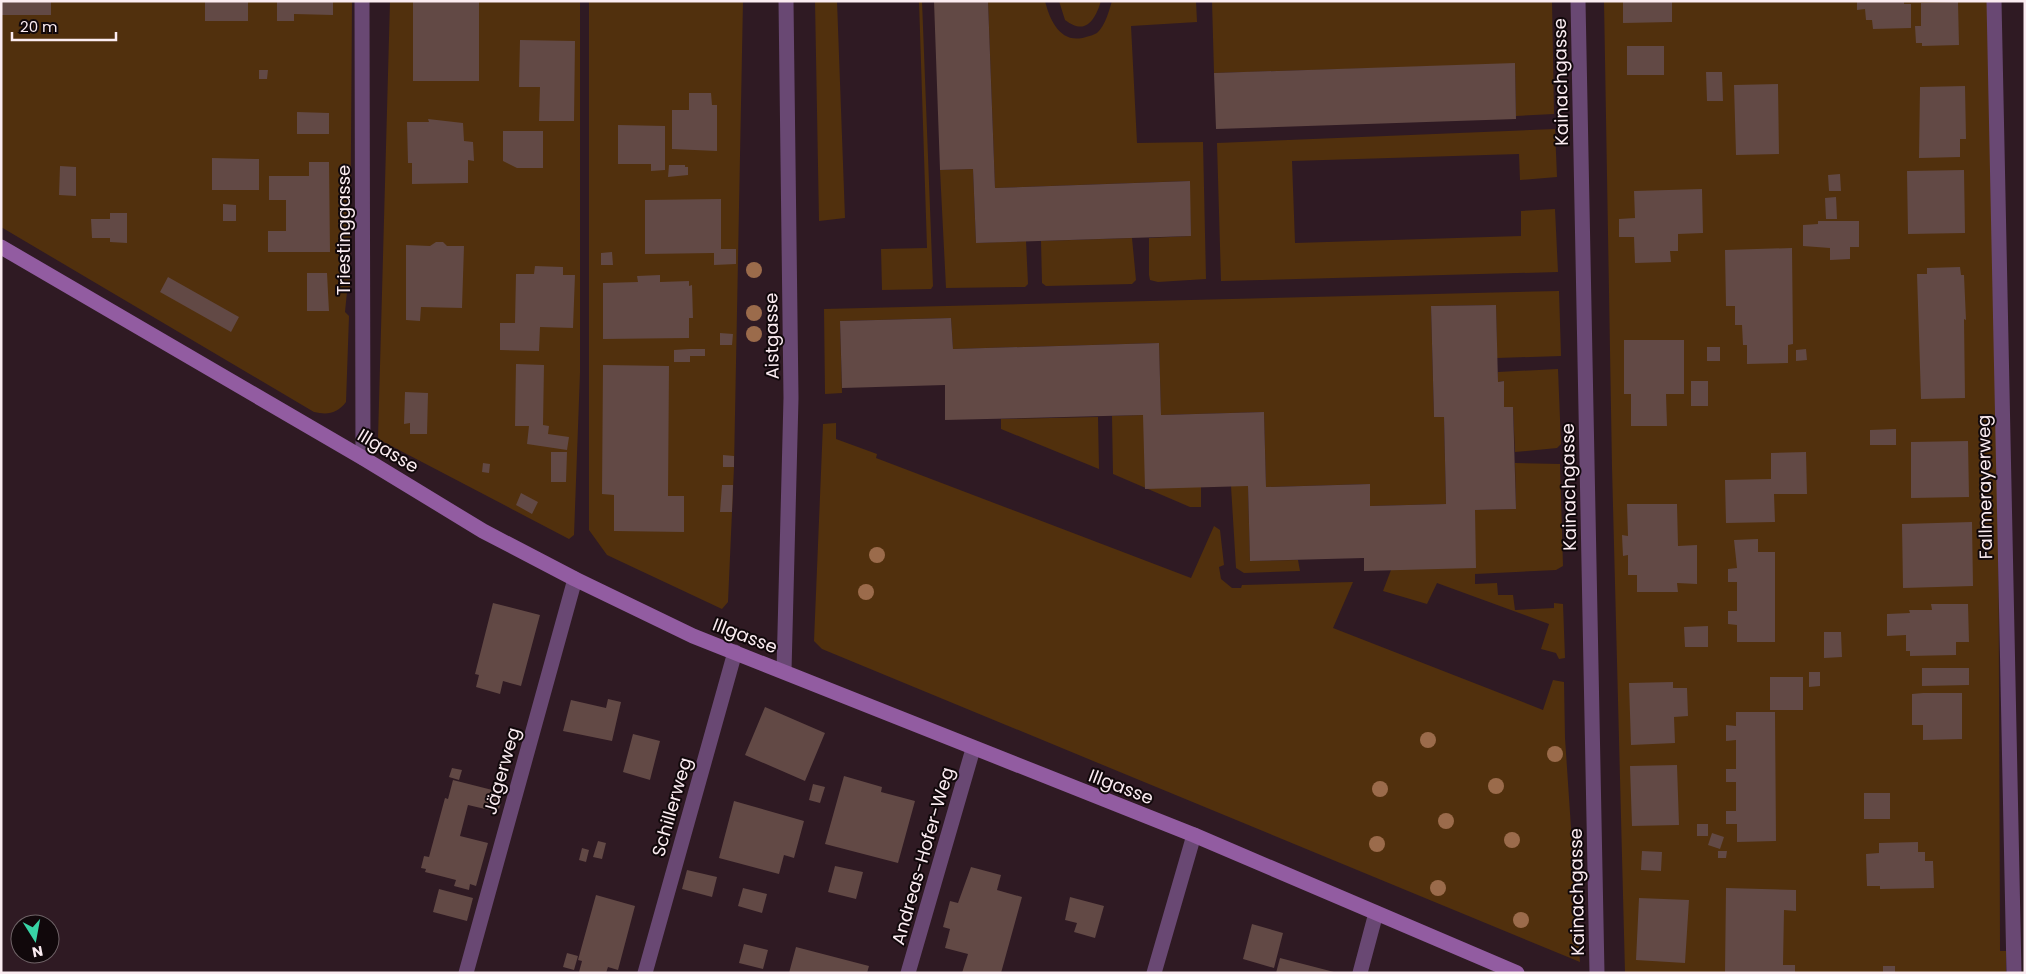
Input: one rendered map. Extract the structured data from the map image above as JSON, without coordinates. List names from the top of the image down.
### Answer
{
  "streets": {
    "street": [
      "Kainachgasse",
      "Triestinggasse",
      "Aistgasse",
      "Illgasse",
      "Fallmerayerweg",
      "Jägerweg",
      "Schillerweg",
      "Andreas-Hofer-Weg"
    ]
  },
  "crossings": [
    ["Triestinggasse", "Illgasse"],
    ["Aistgasse", "Illgasse"],
    ["Illgasse", "Jägerweg"],
    ["Illgasse", "Schillerweg"],
    ["Illgasse", "Andreas-Hofer-Weg"]
  ],
  "scale_bar": "20 m",
  "north": "bottom"
}
